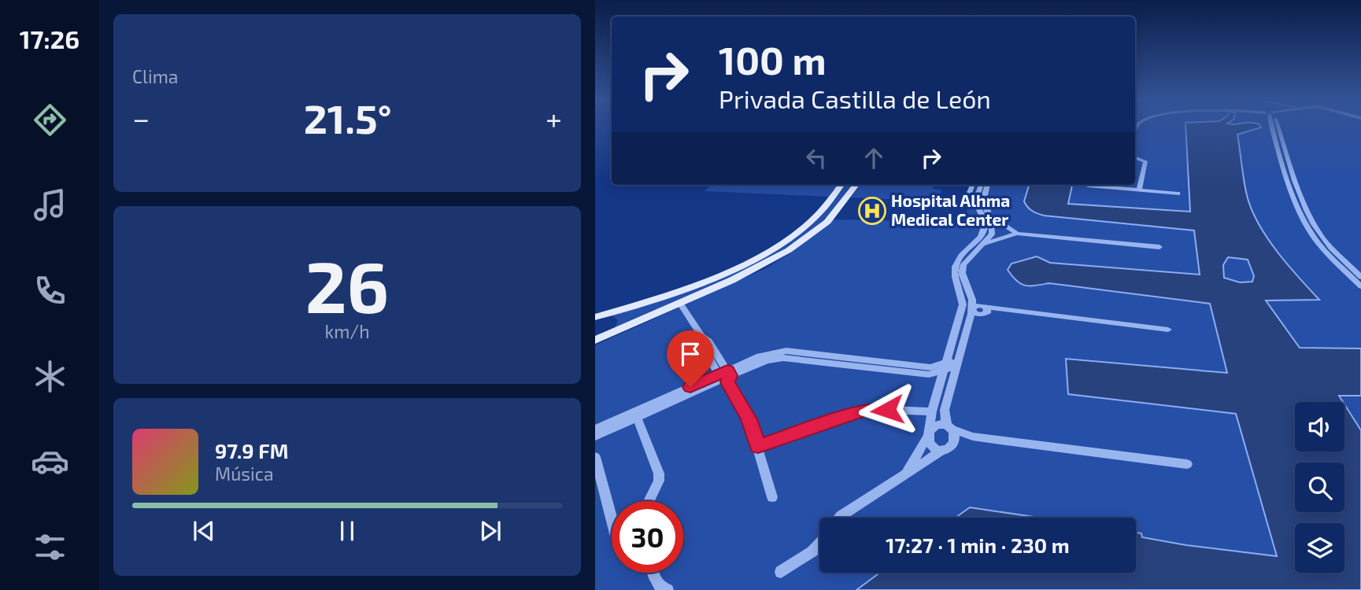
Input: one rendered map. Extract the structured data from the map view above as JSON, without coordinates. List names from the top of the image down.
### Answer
{
  "places": {
    "hospital": ["Hospital Alhma Medical Center"]
  },
  "page": {
    "tabs": "17:26",
    "tile": [
      "Clima",
      ["26", "km/h"]
    ],
    "turn": ["100 m", "Privada Castilla de León"],
    "heat": ["−", "21.5°", "+"],
    "song": ["97.9 FM", "Música"],
    "limit": "30",
    "trip": "17:27 · 1 min · 230 m"
  }
}
